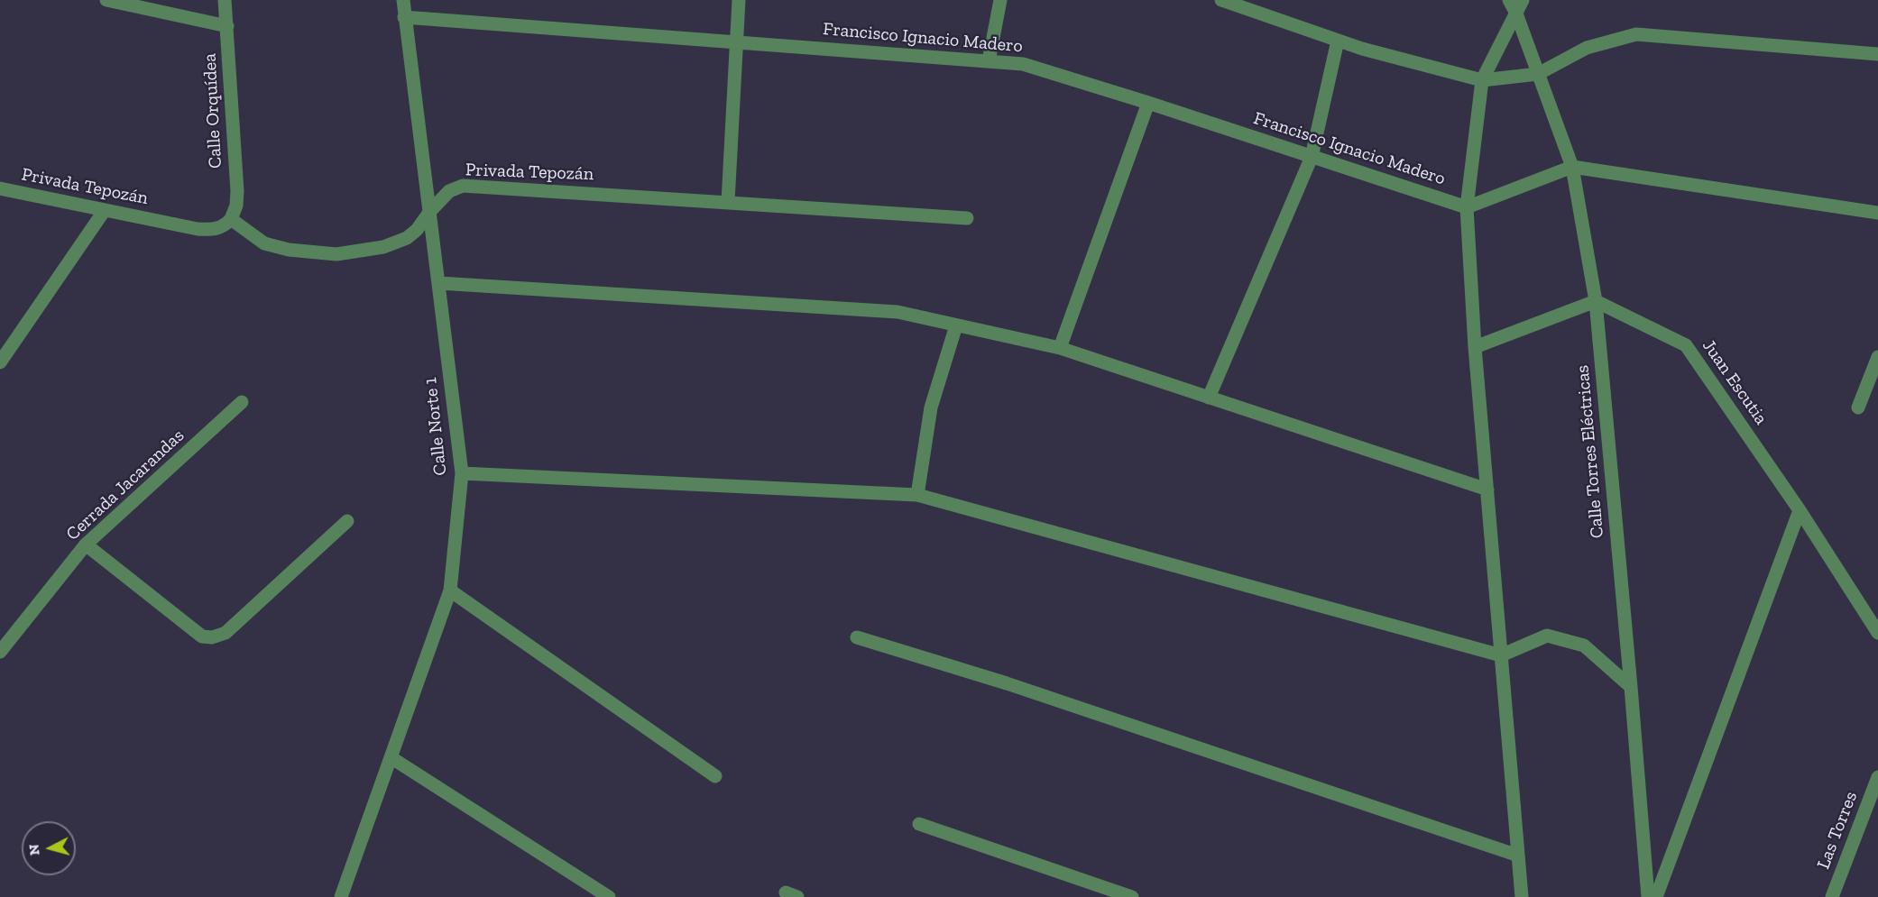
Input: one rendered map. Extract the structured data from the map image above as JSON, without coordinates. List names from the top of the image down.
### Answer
{
  "streets": {
    "street": [
      "Francisco Ignacio Madero",
      "Calle Orquídea",
      "Privada Tepozán",
      "Juan Escutia",
      "Calle Norte 1",
      "Calle Torres Eléctricas",
      "Cerrada Jacarandas",
      "Las Torres"
    ]
  },
  "crossings": [
    ["Francisco Ignacio Madero", "Calle Norte 1"],
    ["Calle Orquídea", "Privada Tepozán"],
    ["Privada Tepozán", "Calle Norte 1"],
    ["Juan Escutia", "Calle Torres Eléctricas"]
  ],
  "north": "left"
}
